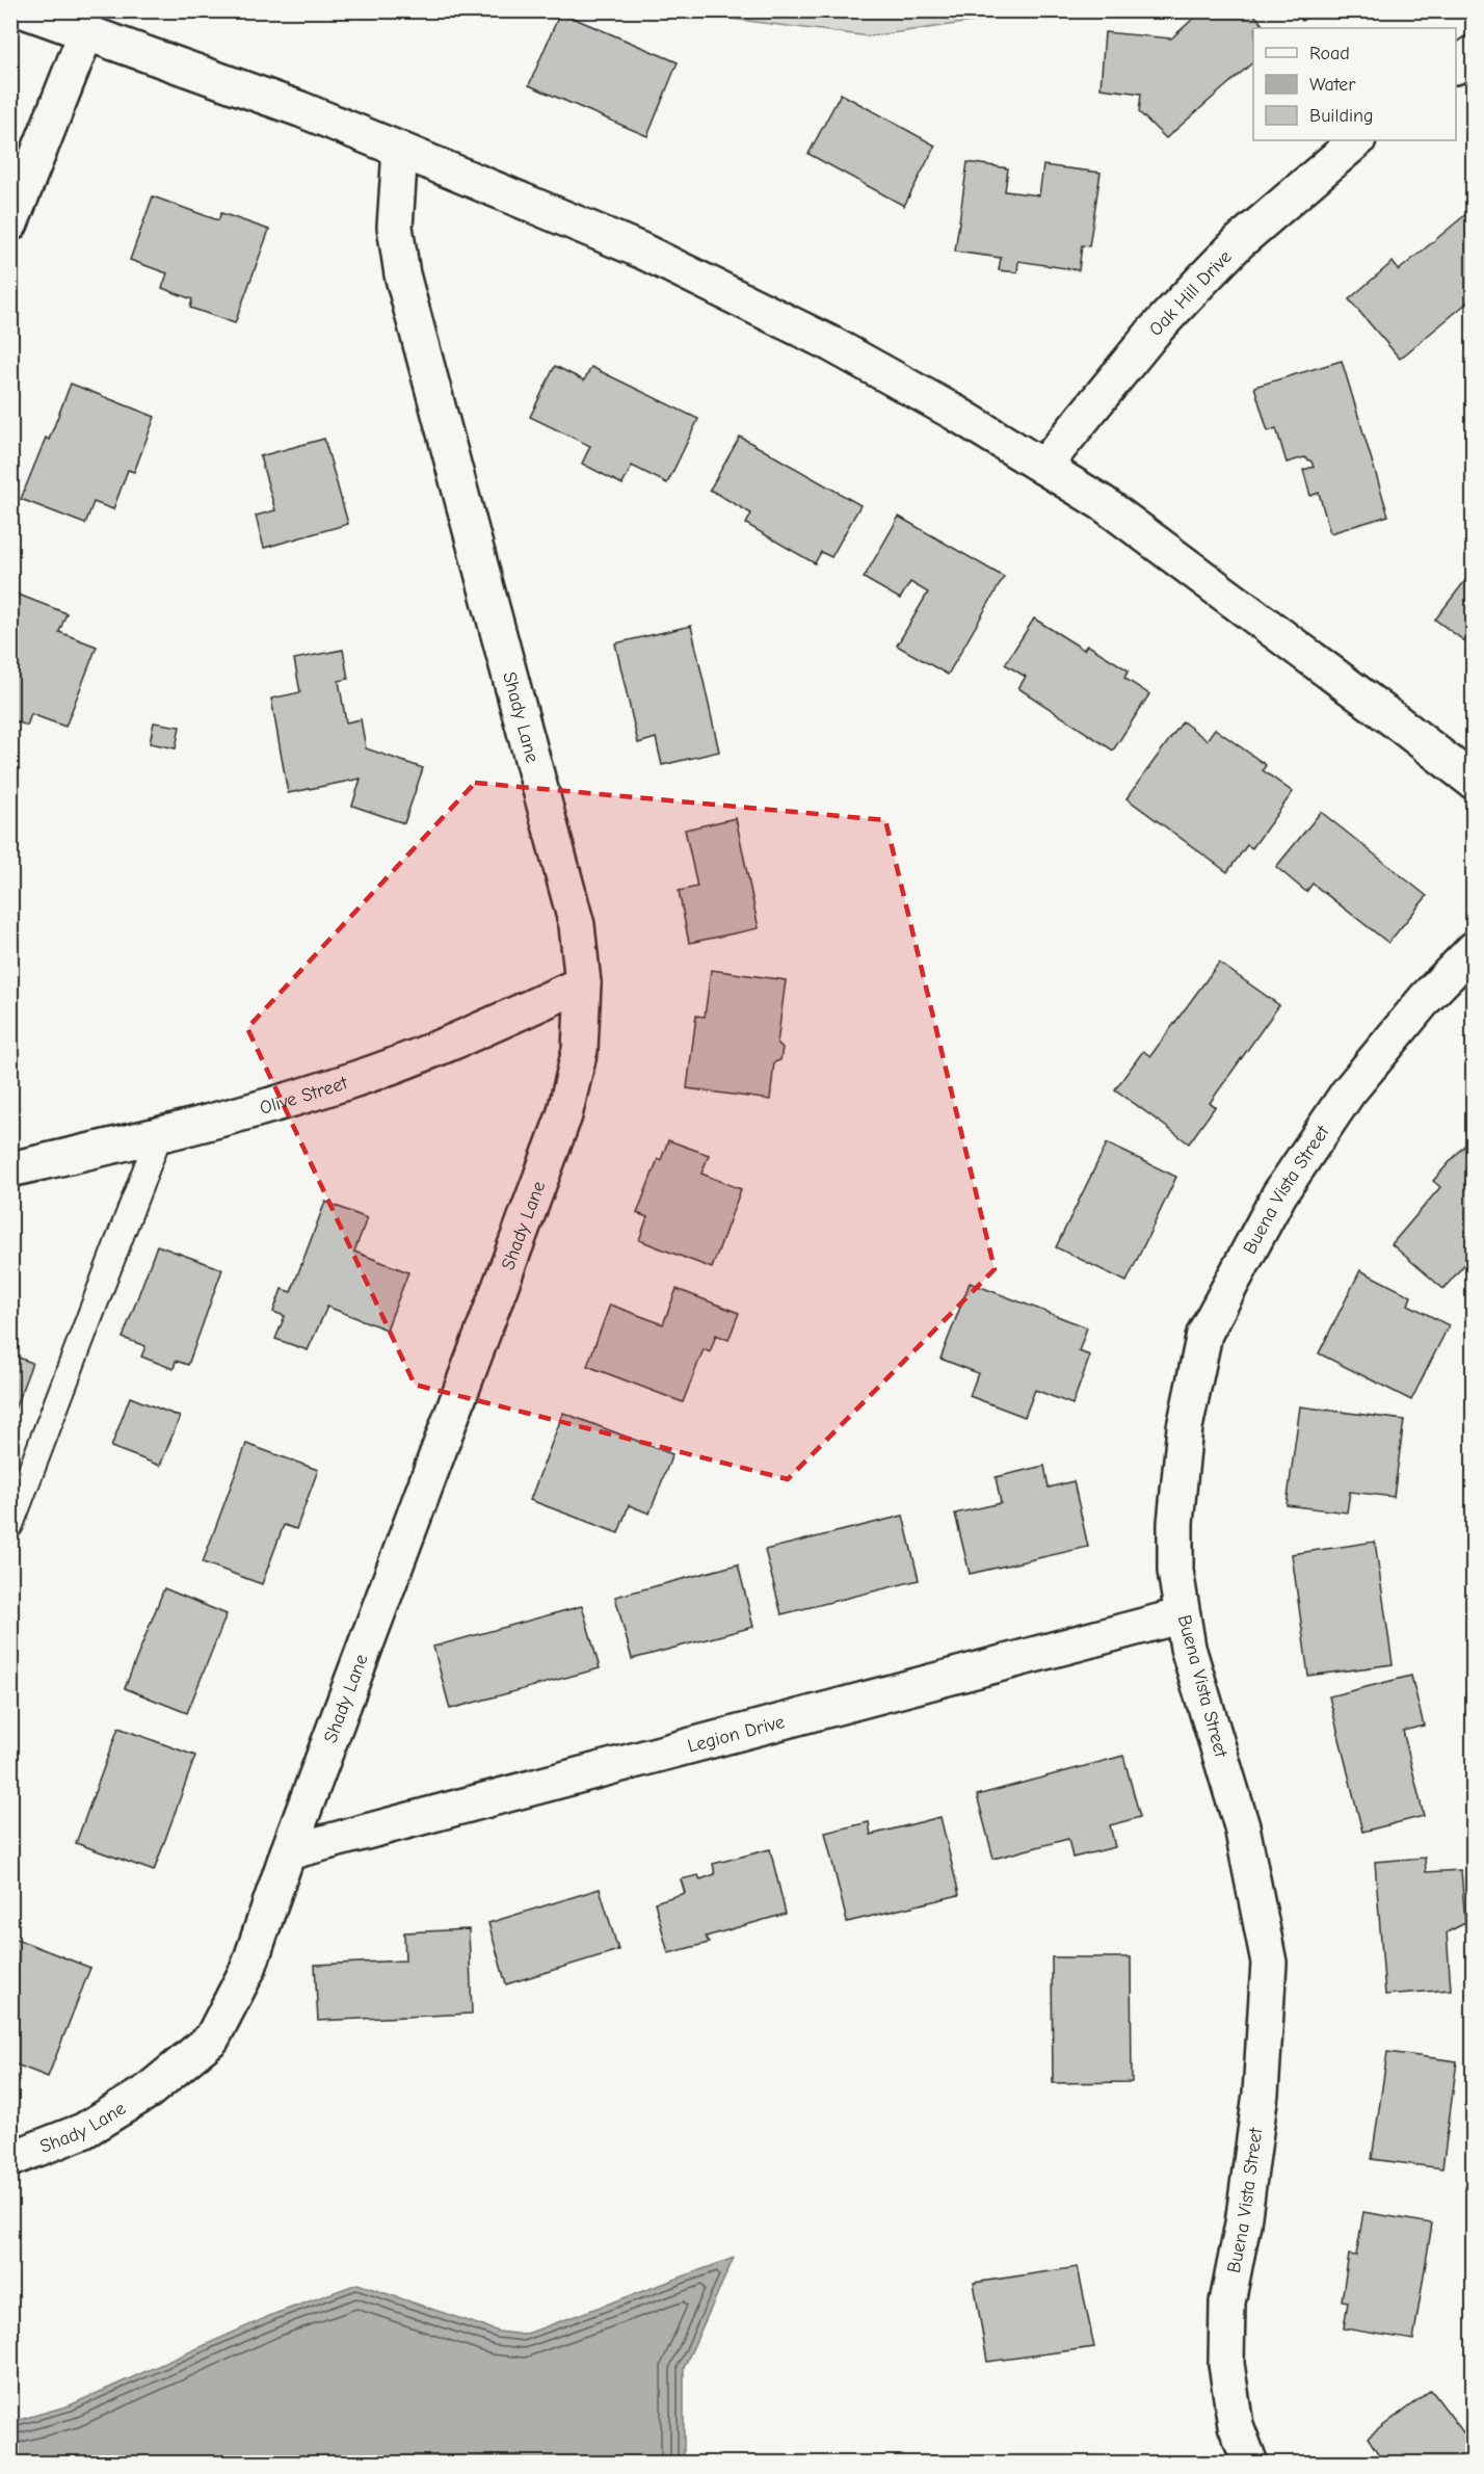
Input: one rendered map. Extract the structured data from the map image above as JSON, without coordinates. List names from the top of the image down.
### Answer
{
  "streets": {
    "street": [
      "Oak Hill Drive",
      "Shady Lane",
      "Olive Street",
      "Buena Vista Street",
      "Legion Drive"
    ]
  },
  "crossings": [
    ["Shady Lane", "Olive Street"],
    ["Shady Lane", "Legion Drive"],
    ["Buena Vista Street", "Legion Drive"]
  ],
  "legend": ["Road", "Water", "Building"]
}
